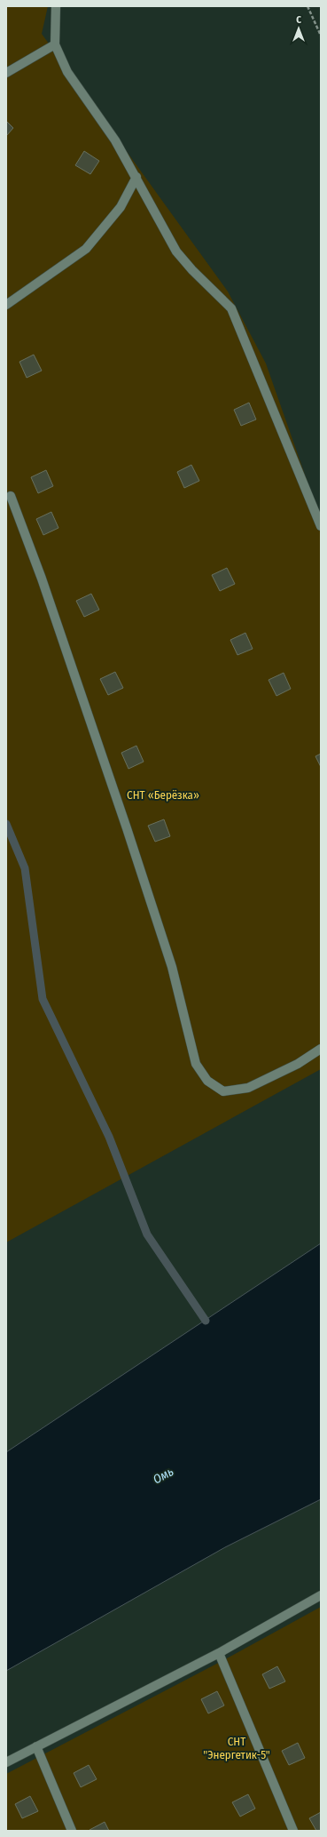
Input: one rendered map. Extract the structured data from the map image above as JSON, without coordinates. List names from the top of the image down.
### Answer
{
  "water": ["Омь"],
  "parks": ["СНТ «Берёзка»", "СНТ \"Энергетик-5\""],
  "north": "top"
}
